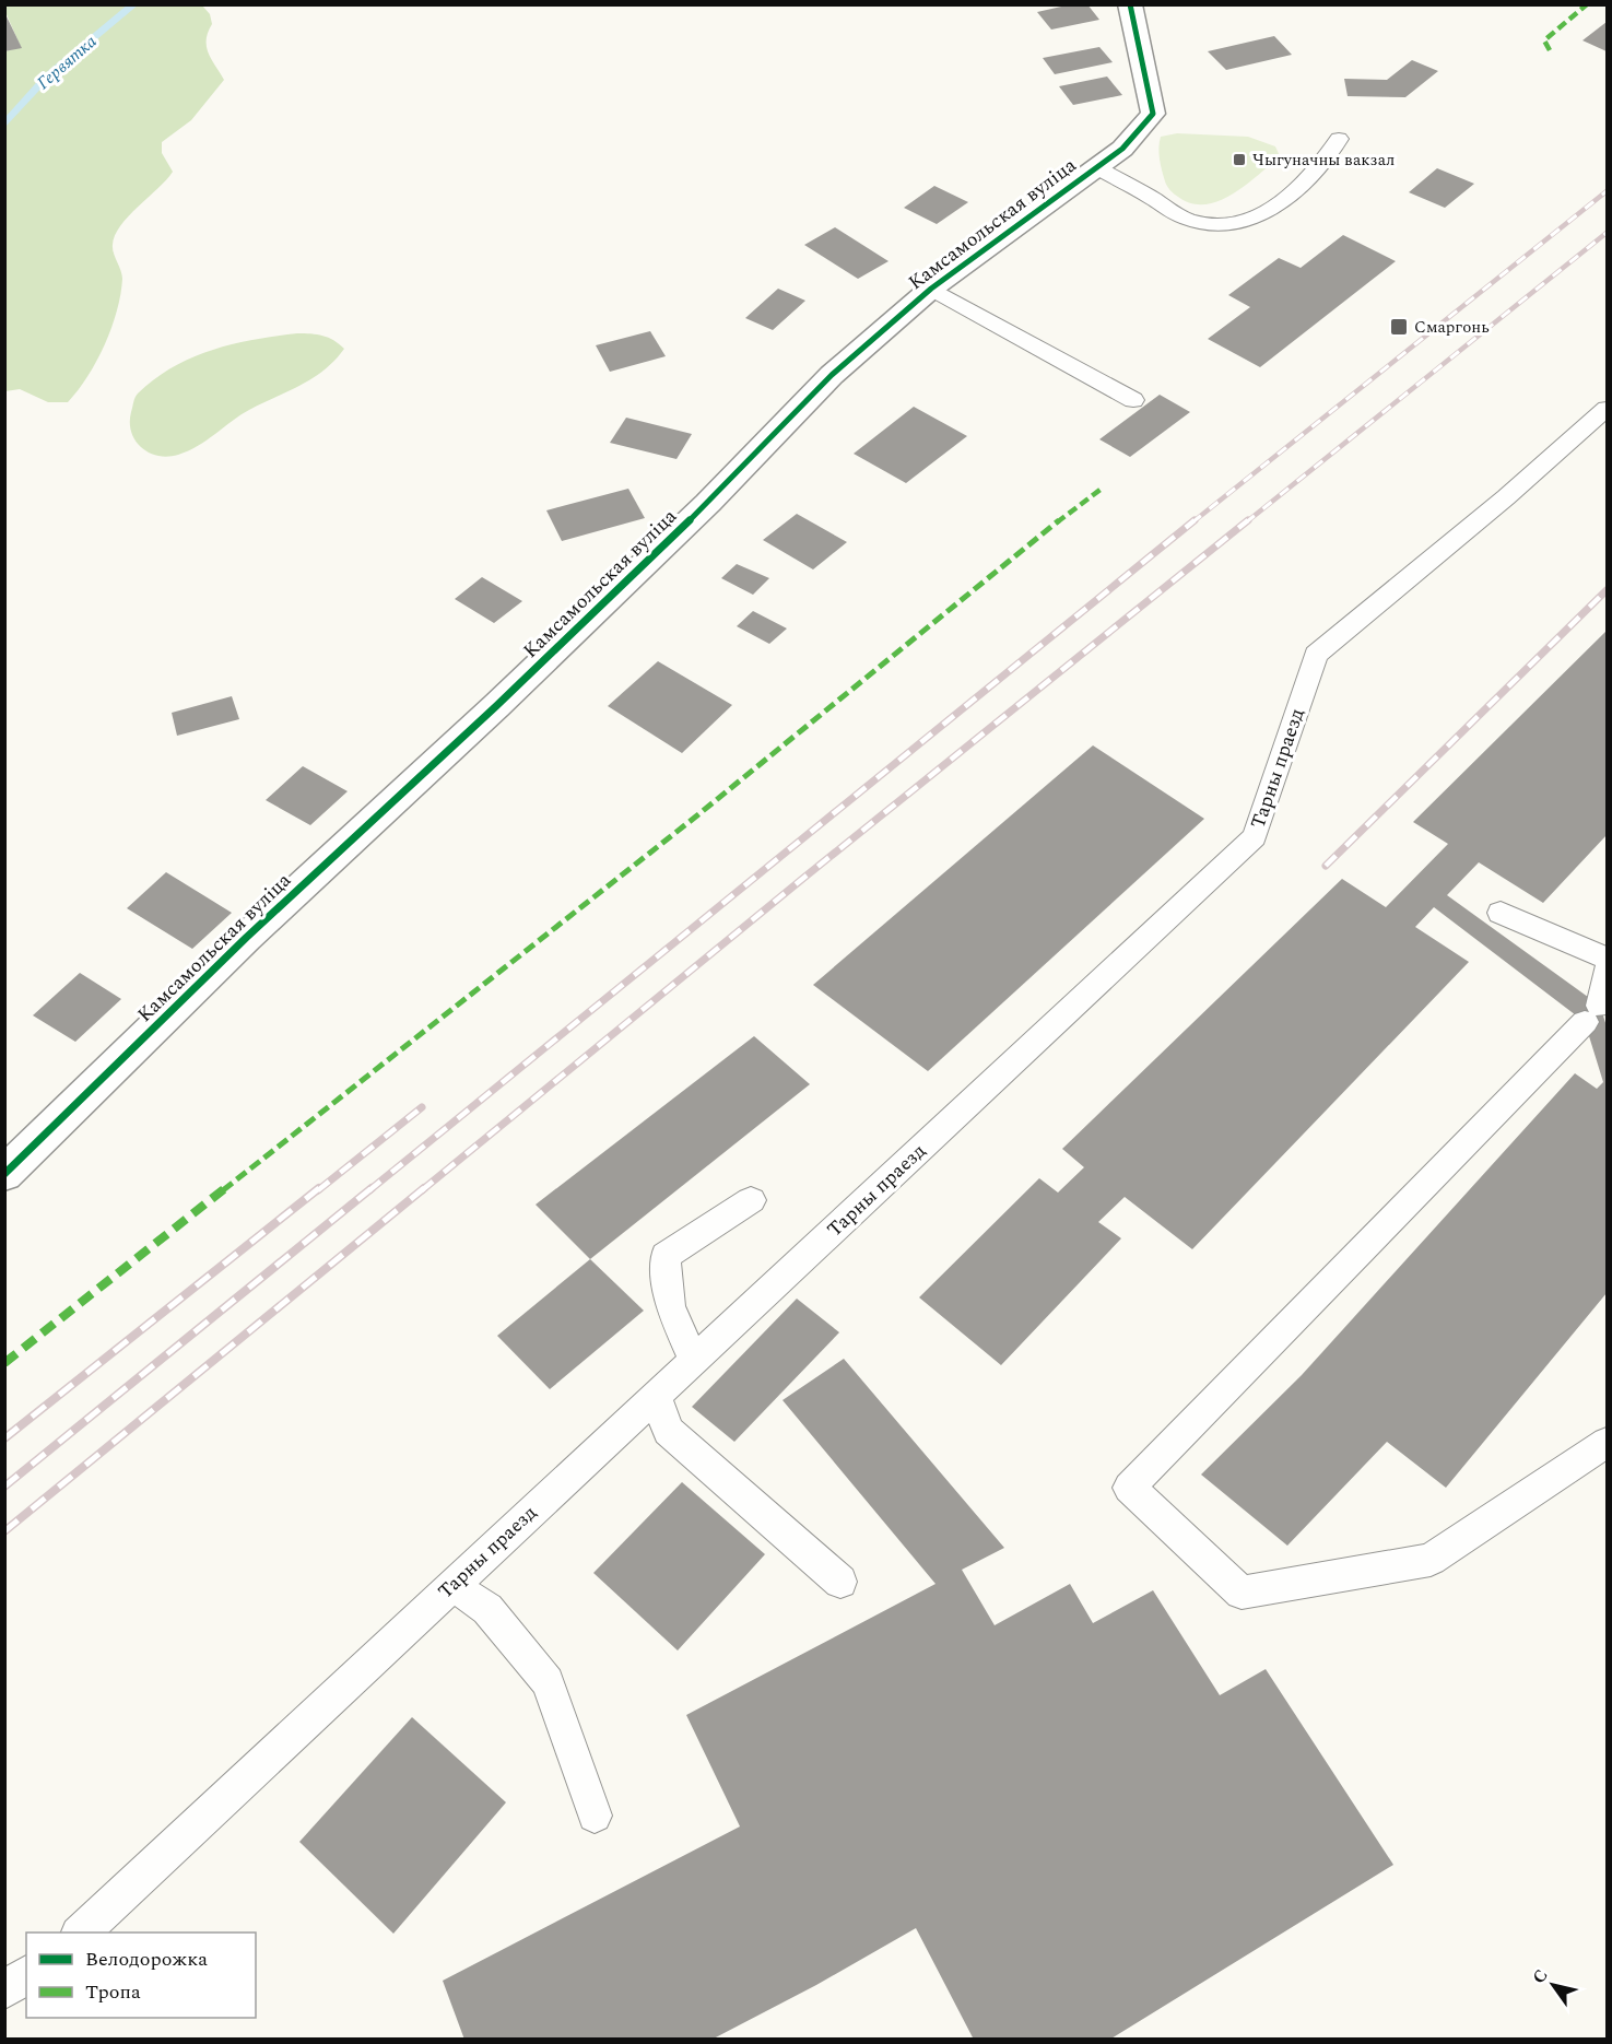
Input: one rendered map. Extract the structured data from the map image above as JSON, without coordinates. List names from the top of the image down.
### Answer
{
  "streets": {
    "street": ["Камсамольская вуліца"],
    "lane": ["Тарны праезд"]
  },
  "water": ["Гервятка"],
  "places": {
    "transit": ["Чыгуначны вакзал", "Смаргонь"]
  },
  "legend": ["Велодорожка", "Тропа"],
  "north": "top left"
}
